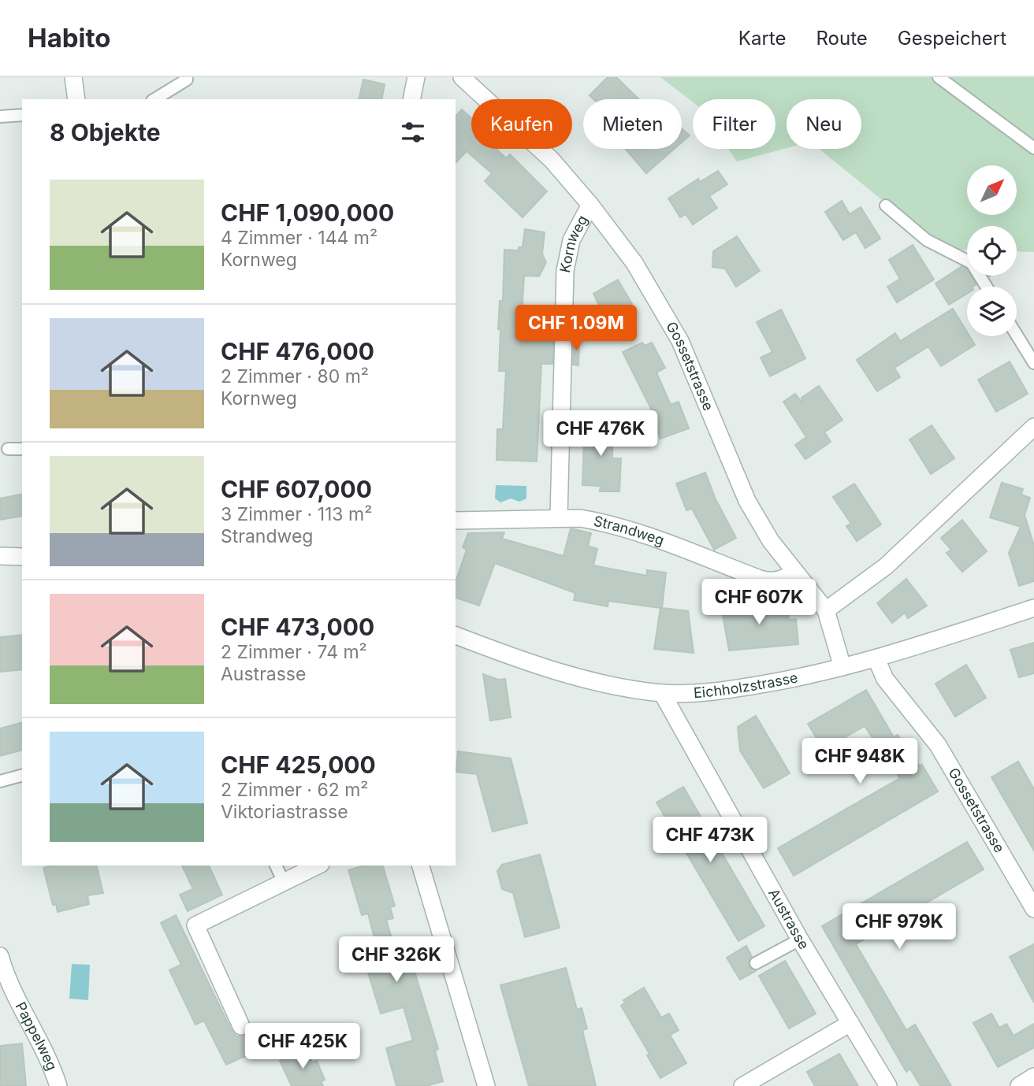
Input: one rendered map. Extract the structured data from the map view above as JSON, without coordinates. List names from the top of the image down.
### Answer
{
  "streets": {
    "street": [
      "Kornweg",
      "Gossetstrasse",
      "Strandweg",
      "Eichholzstrasse",
      "Austrasse",
      "Pappelweg"
    ]
  },
  "crossings": [
    ["Kornweg", "Gossetstrasse"],
    ["Kornweg", "Strandweg"],
    ["Gossetstrasse", "Strandweg"],
    ["Gossetstrasse", "Eichholzstrasse"],
    ["Eichholzstrasse", "Austrasse"]
  ],
  "north": "top right",
  "page": {
    "header": "Habito",
    "nav": ["Karte", "Route", "Gespeichert"],
    "chip": [
      "Kaufen",
      "Mieten",
      "Filter",
      "Neu"
    ],
    "heading": "8 Objekte",
    "list": [
      {
        "name": "CHF 1,090,000",
        "note": "4 Zimmer · 144 m² · Kornweg"
      },
      {
        "name": "CHF 476,000",
        "note": "2 Zimmer · 80 m² · Kornweg"
      },
      {
        "name": "CHF 607,000",
        "note": "3 Zimmer · 113 m² · Strandweg"
      },
      {
        "name": "CHF 473,000",
        "note": "2 Zimmer · 74 m² · Austrasse"
      },
      {
        "name": "CHF 425,000",
        "note": "2 Zimmer · 62 m² · Viktoriastrasse"
      }
    ],
    "price": [
      "CHF 1.09M",
      "CHF 476K",
      "CHF 607K",
      "CHF 948K",
      "CHF 473K",
      "CHF 979K",
      "CHF 326K",
      "CHF 425K"
    ]
  }
}
